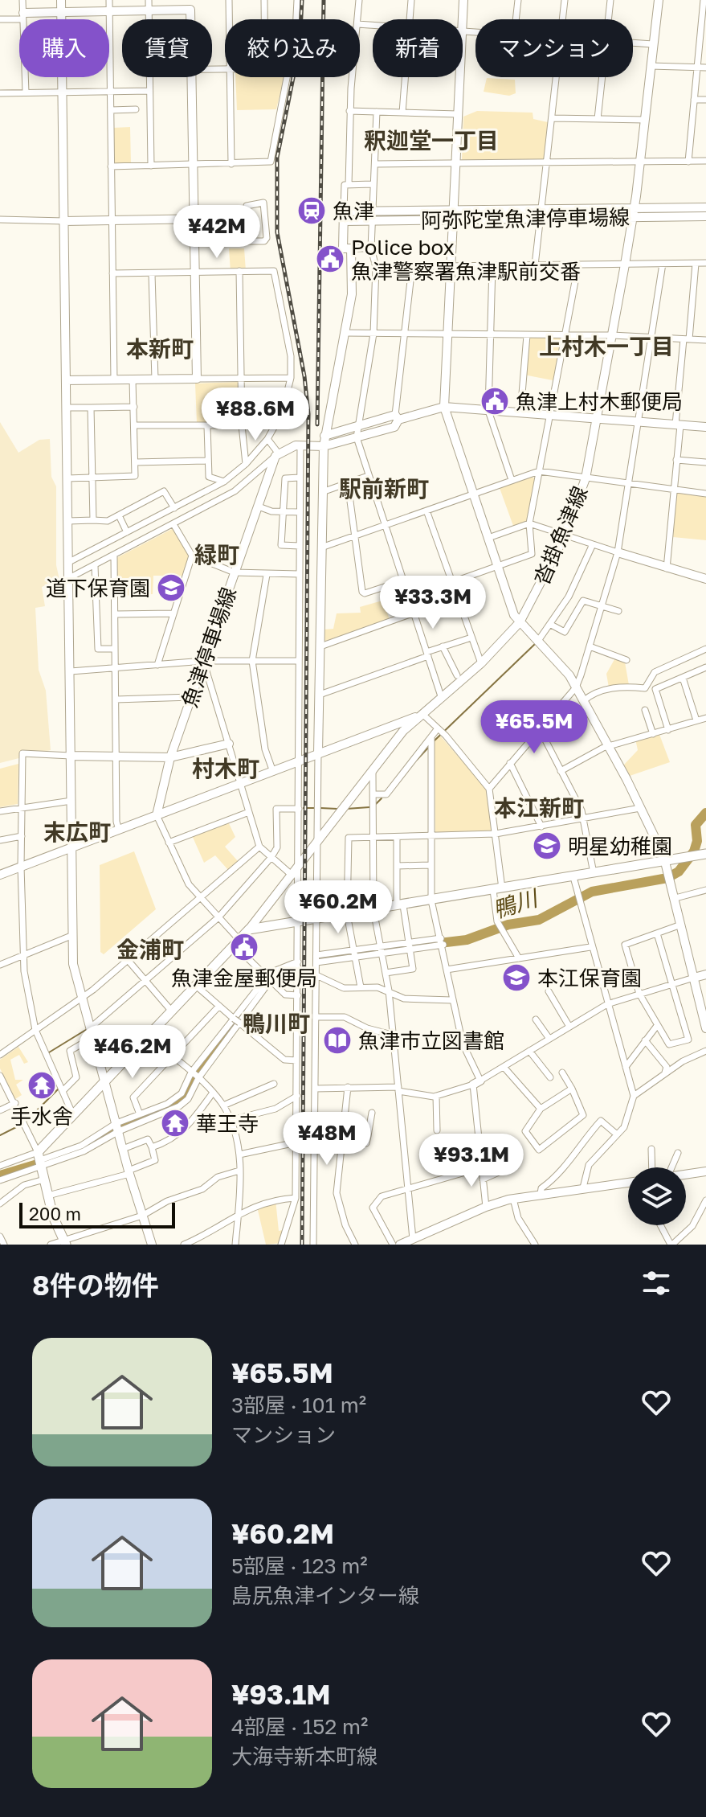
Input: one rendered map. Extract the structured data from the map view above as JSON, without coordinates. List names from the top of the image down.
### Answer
{
  "streets": {
    "street": ["阿弥陀堂魚津停車場線", "沓掛魚津線", "魚津停車場線"]
  },
  "crossings": [
    ["阿弥陀堂魚津停車場線", "沓掛魚津線"]
  ],
  "districts": [
    "釈迦堂一丁目",
    "上村木一丁目",
    "本新町",
    "駅前新町",
    "緑町",
    "村木町",
    "本江新町",
    "末広町",
    "金浦町",
    "鴨川町"
  ],
  "water": ["鴨川"],
  "places": {
    "station": ["魚津"],
    "public building": ["Police box 魚津警察署魚津駅前交番", "魚津上村木郵便局", "魚津金屋郵便局"],
    "school or university": ["道下保育園", "明星幼稚園", "本江保育園"],
    "library": ["魚津市立図書館"],
    "temple": ["手水舎", "華王寺"]
  },
  "scale_bar": "200 m",
  "page": {
    "chip": [
      "購入",
      "賃貸",
      "絞り込み",
      "新着",
      "マンション"
    ],
    "price": [
      "¥42M",
      "¥88.6M",
      "¥33.3M",
      "¥65.5M",
      "¥60.2M",
      "¥46.2M",
      "¥48M",
      "¥93.1M"
    ],
    "scale": "200 m",
    "heading": "8件の物件",
    "list": [
      {
        "name": "¥65.5M",
        "note": "3部屋 · 101 m² · マンション"
      },
      {
        "name": "¥60.2M",
        "note": "5部屋 · 123 m² · 島尻魚津インター線"
      },
      {
        "name": "¥93.1M",
        "note": "4部屋 · 152 m² · 大海寺新本町線"
      }
    ]
  }
}
